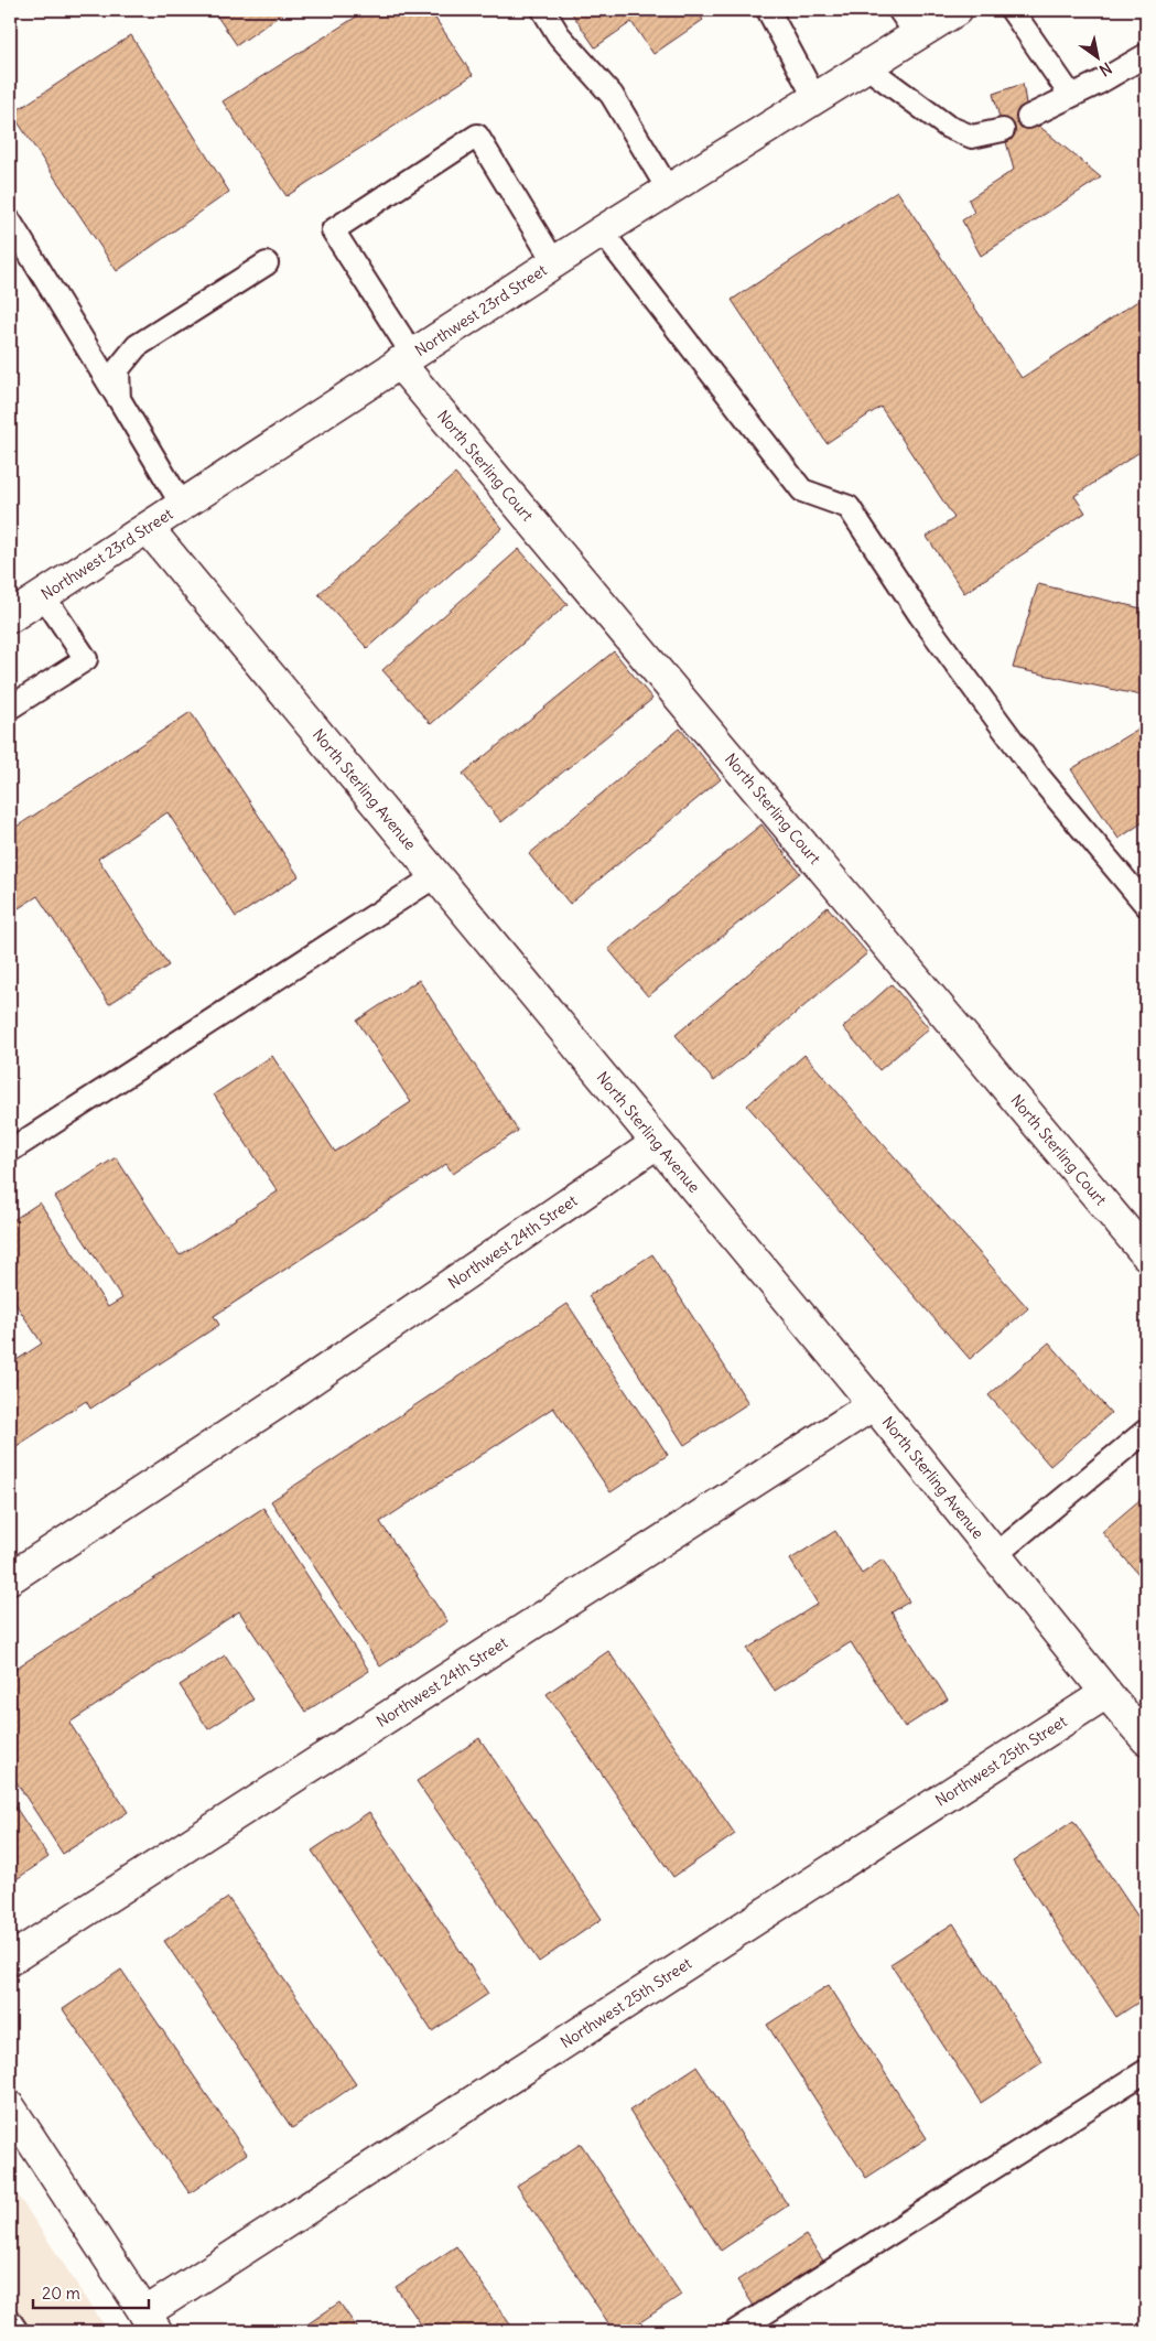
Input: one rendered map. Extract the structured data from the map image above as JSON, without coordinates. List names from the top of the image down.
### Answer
{
  "streets": {
    "street": [
      "Northwest 23rd Street",
      "North Sterling Court",
      "North Sterling Avenue",
      "Northwest 24th Street",
      "Northwest 25th Street"
    ]
  },
  "crossings": [
    ["Northwest 23rd Street", "North Sterling Court"],
    ["Northwest 23rd Street", "North Sterling Avenue"],
    ["North Sterling Avenue", "Northwest 24th Street"],
    ["North Sterling Avenue", "Northwest 25th Street"]
  ],
  "scale_bar": "20 m",
  "north": "bottom right"
}
